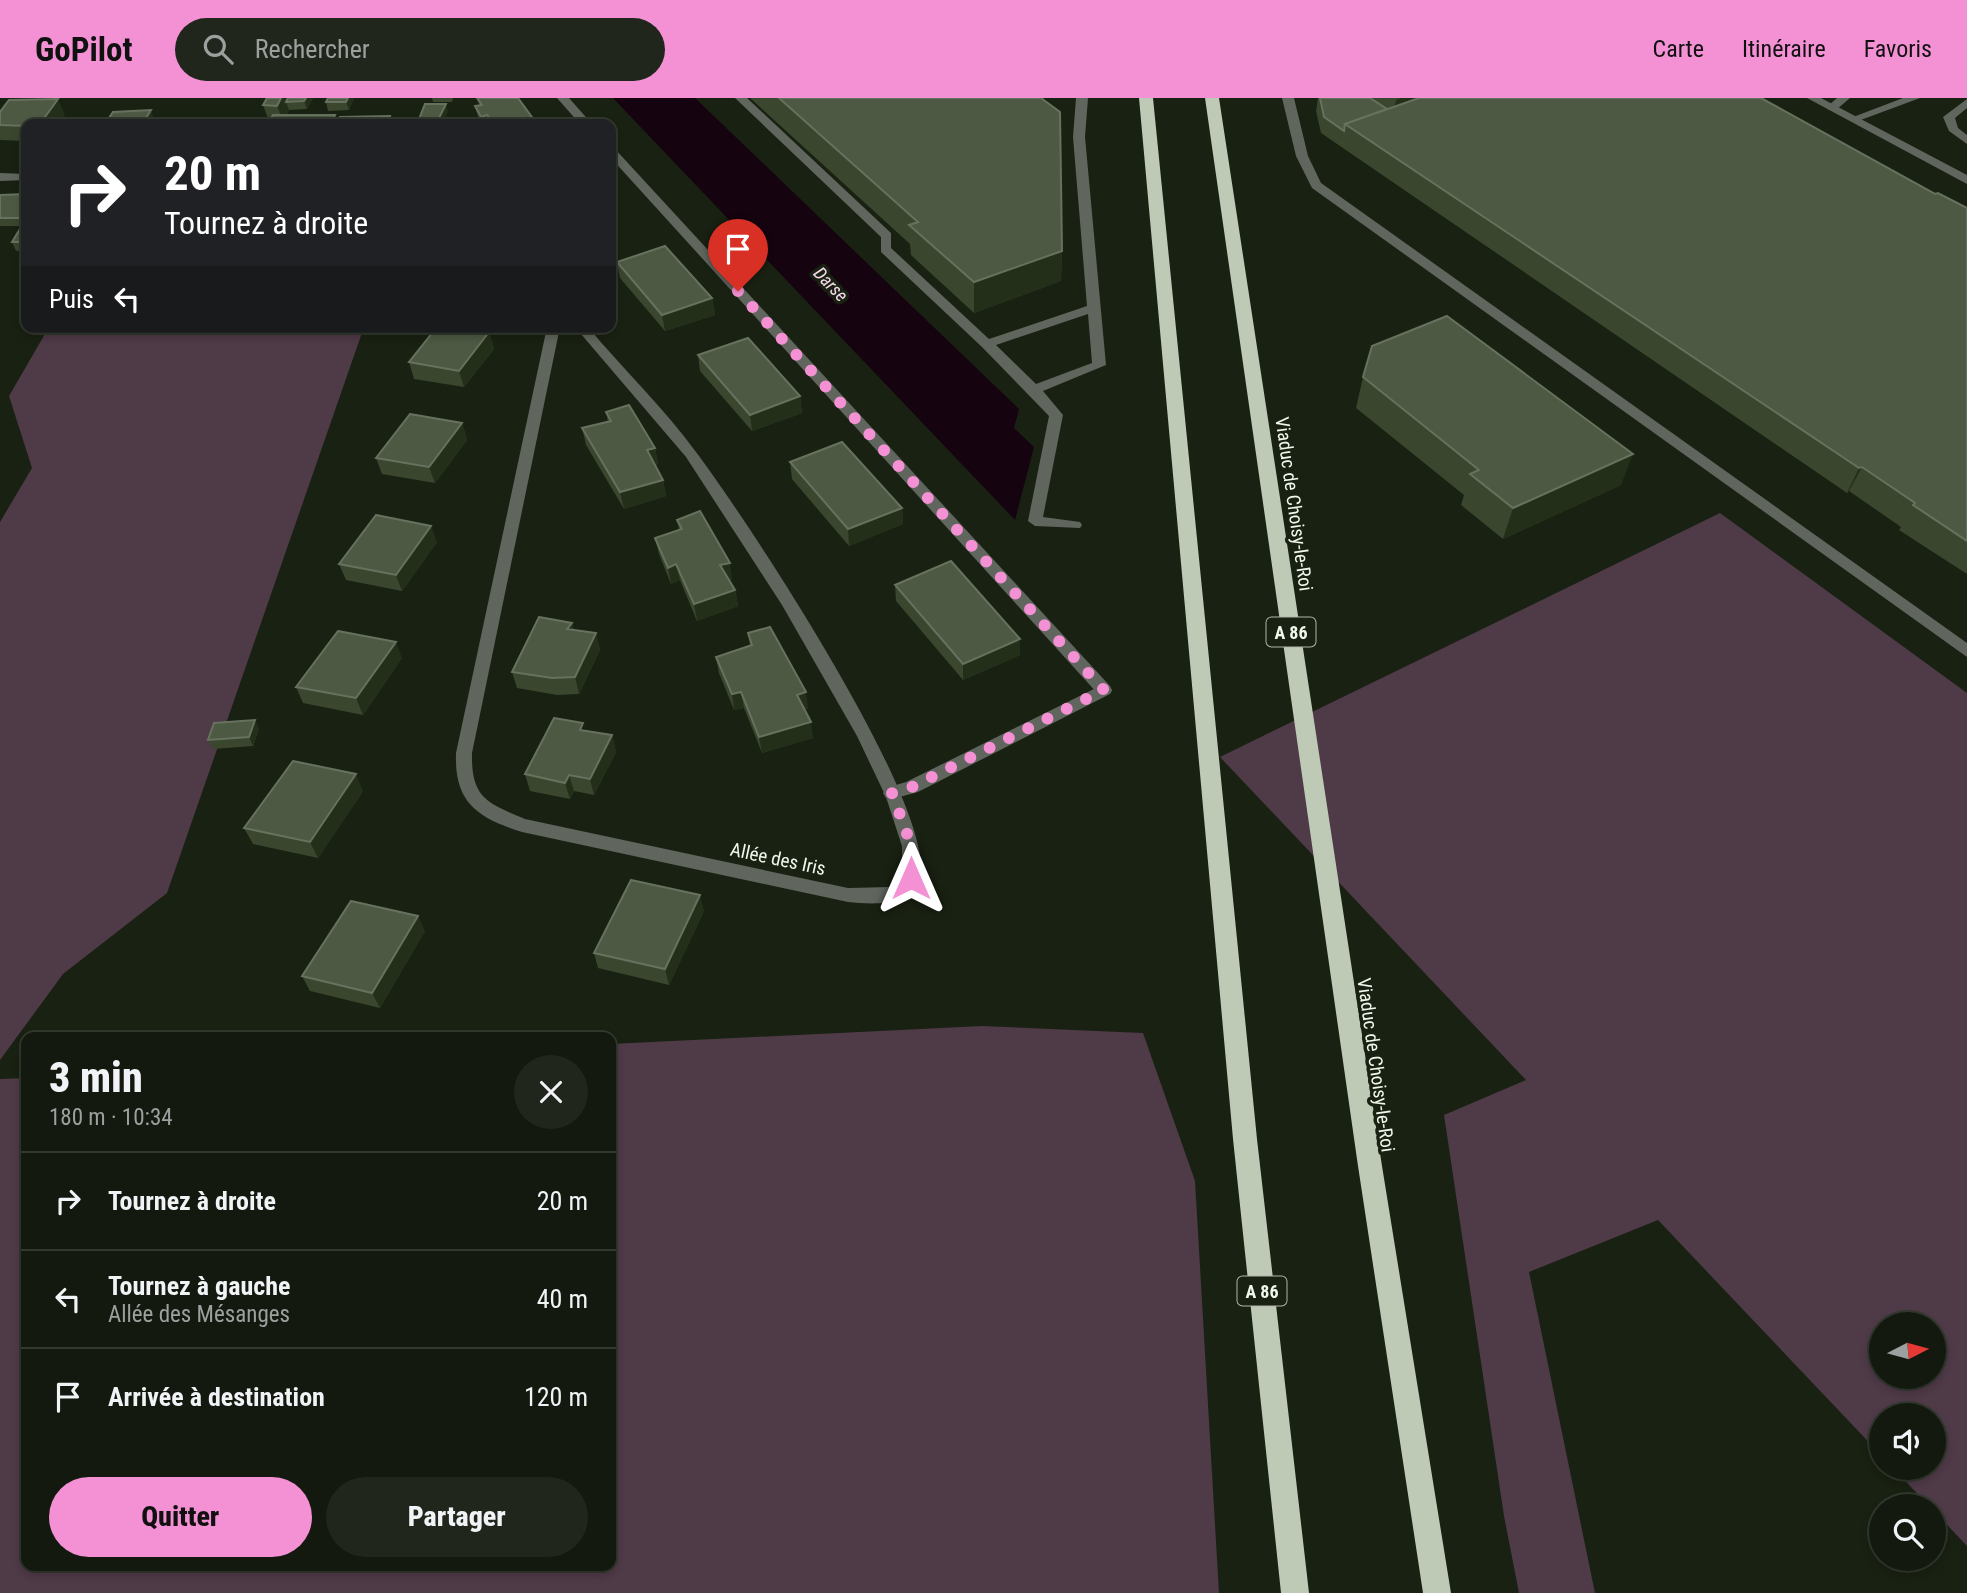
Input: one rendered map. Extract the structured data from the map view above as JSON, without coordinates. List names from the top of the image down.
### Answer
{
  "streets": {
    "highway": ["Viaduc de Choisy-le-Roi", "A 86"],
    "street": ["Allée des Iris"]
  },
  "water": ["Darse"],
  "north": "right",
  "page": {
    "header": "GoPilot",
    "search": "Rechercher",
    "nav": ["Carte", "Itinéraire", "Favoris"],
    "turn": ["20 m", "Tournez à droite"],
    "then": "Puis",
    "heading": ["3 min", "180 m · 10:34"],
    "list": [
      {
        "name": "Tournez à droite",
        "value": "20 m"
      },
      {
        "name": "Tournez à gauche",
        "note": "Allée des Mésanges",
        "value": "40 m"
      },
      {
        "name": "Arrivée à destination",
        "value": "120 m"
      }
    ],
    "buttons": ["Quitter", "Partager"]
  }
}
